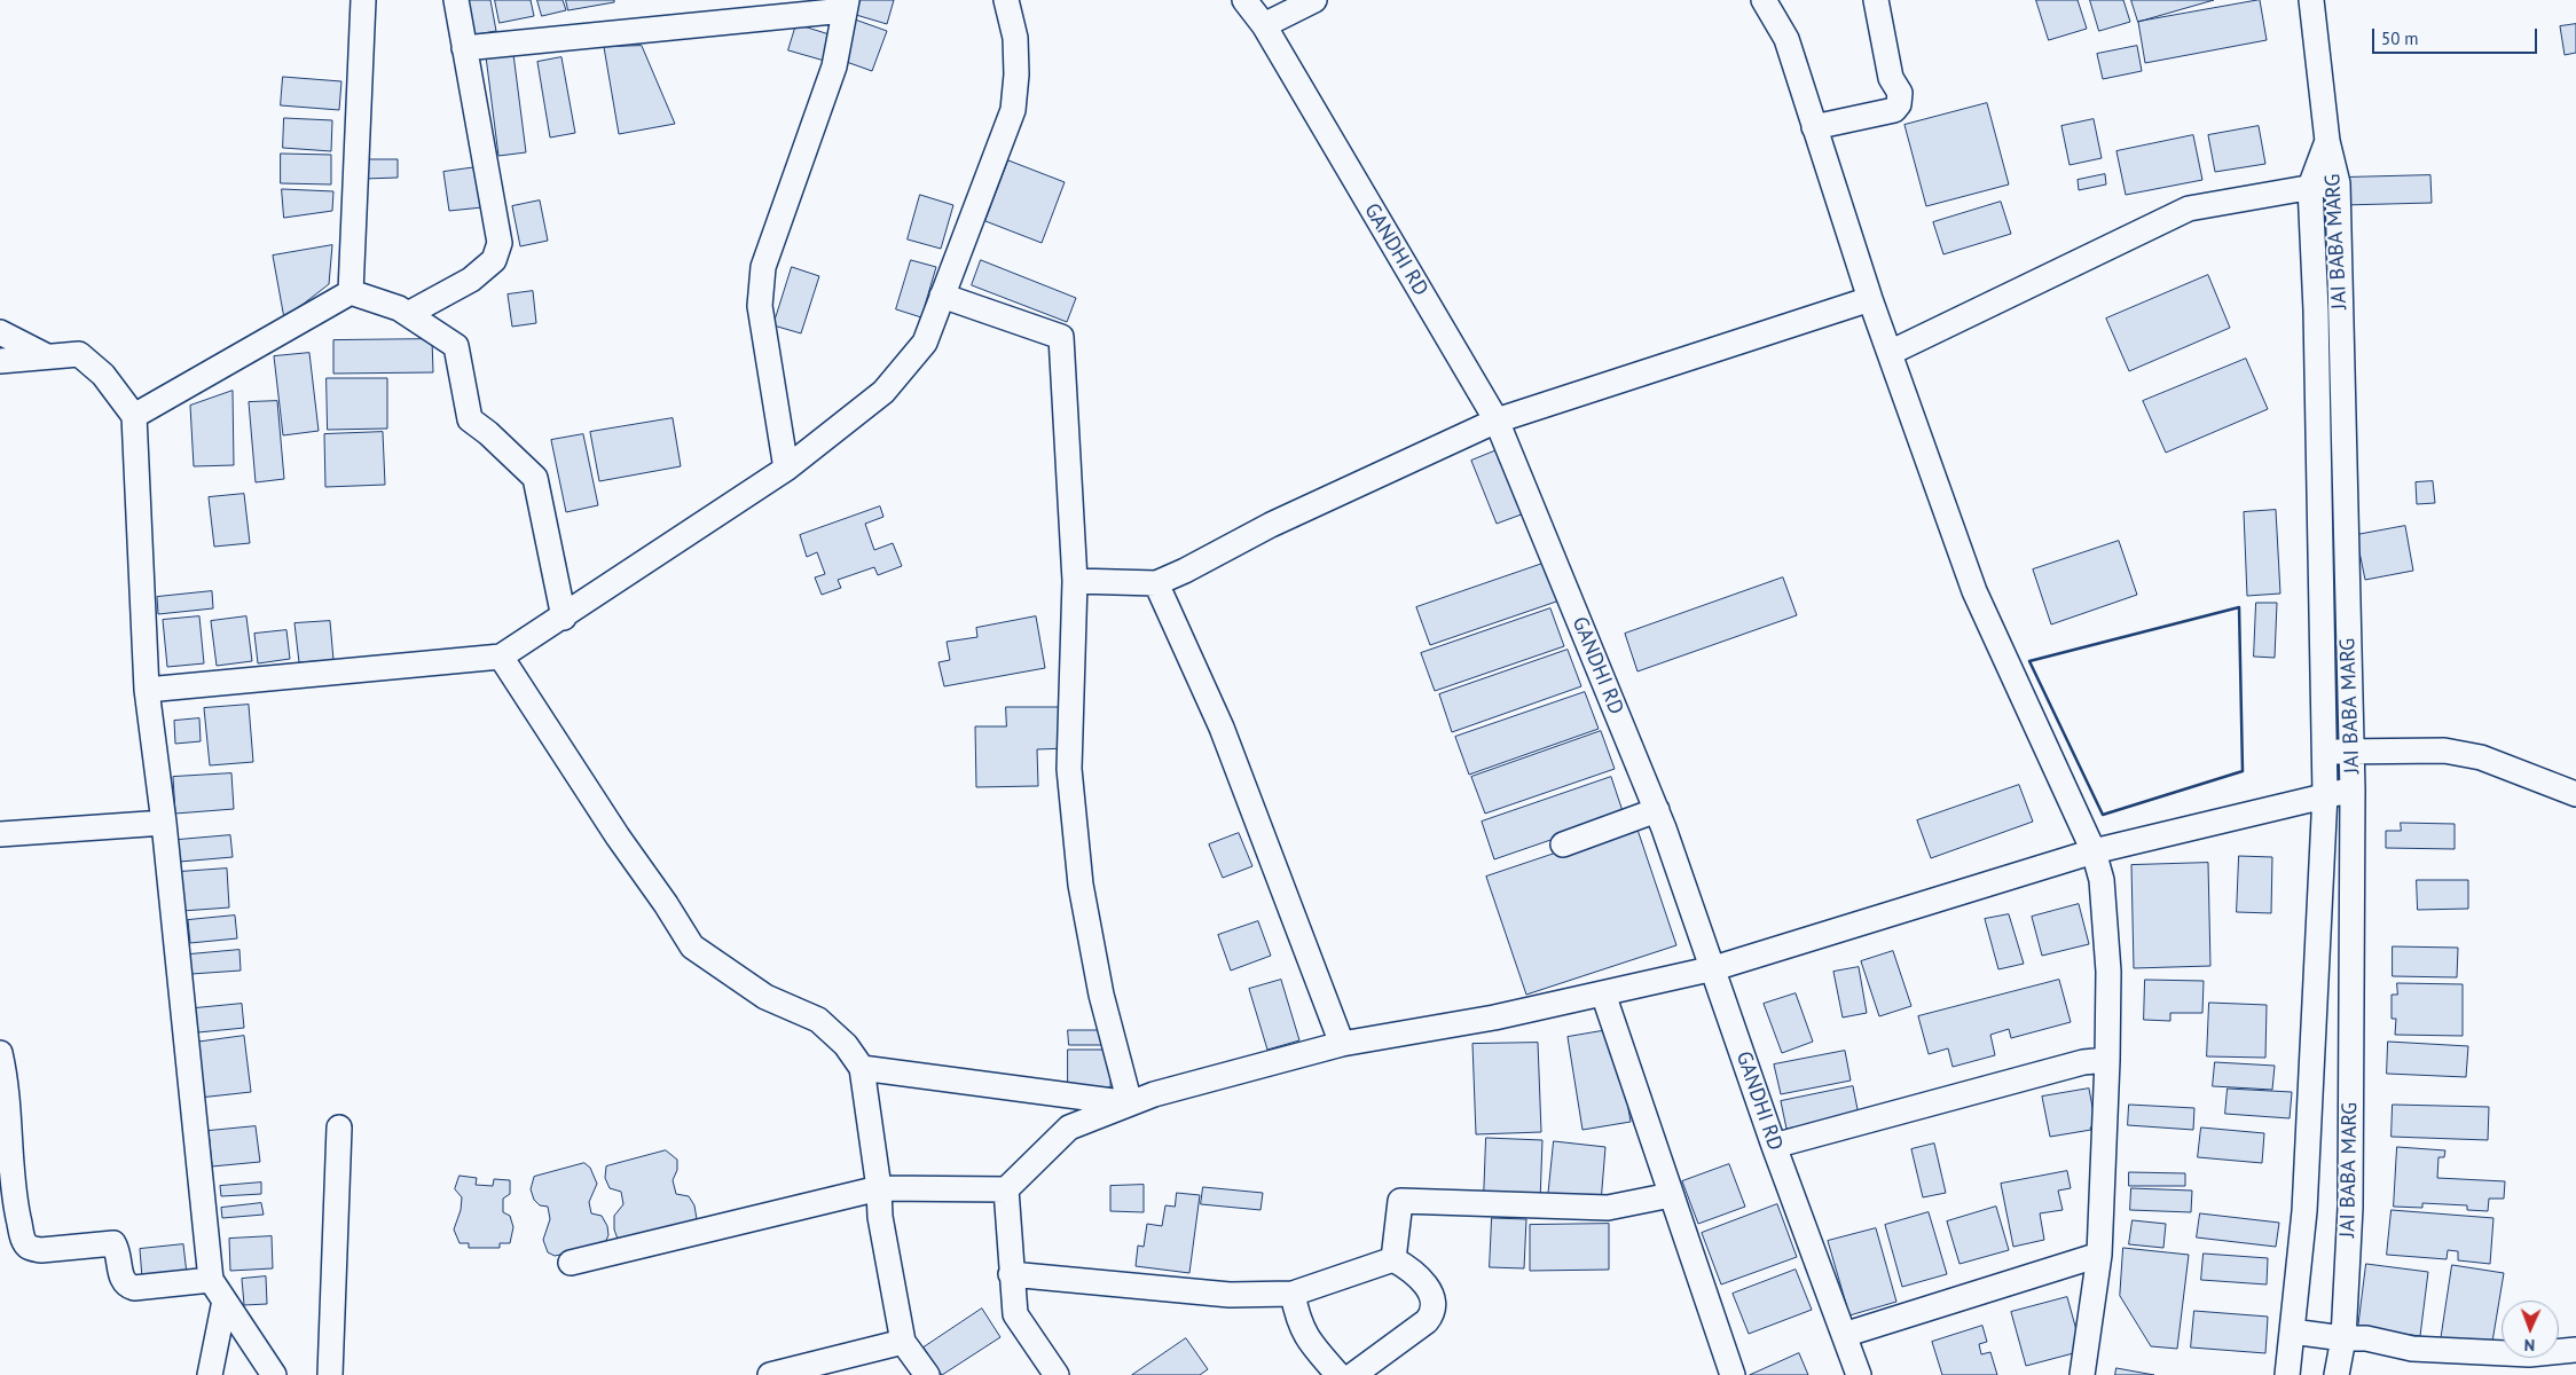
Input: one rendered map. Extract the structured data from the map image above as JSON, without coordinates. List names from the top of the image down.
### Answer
{
  "streets": {
    "street": ["JAI BABA MARG", "GANDHI RD"]
  },
  "scale_bar": "50 m",
  "north": "bottom"
}
